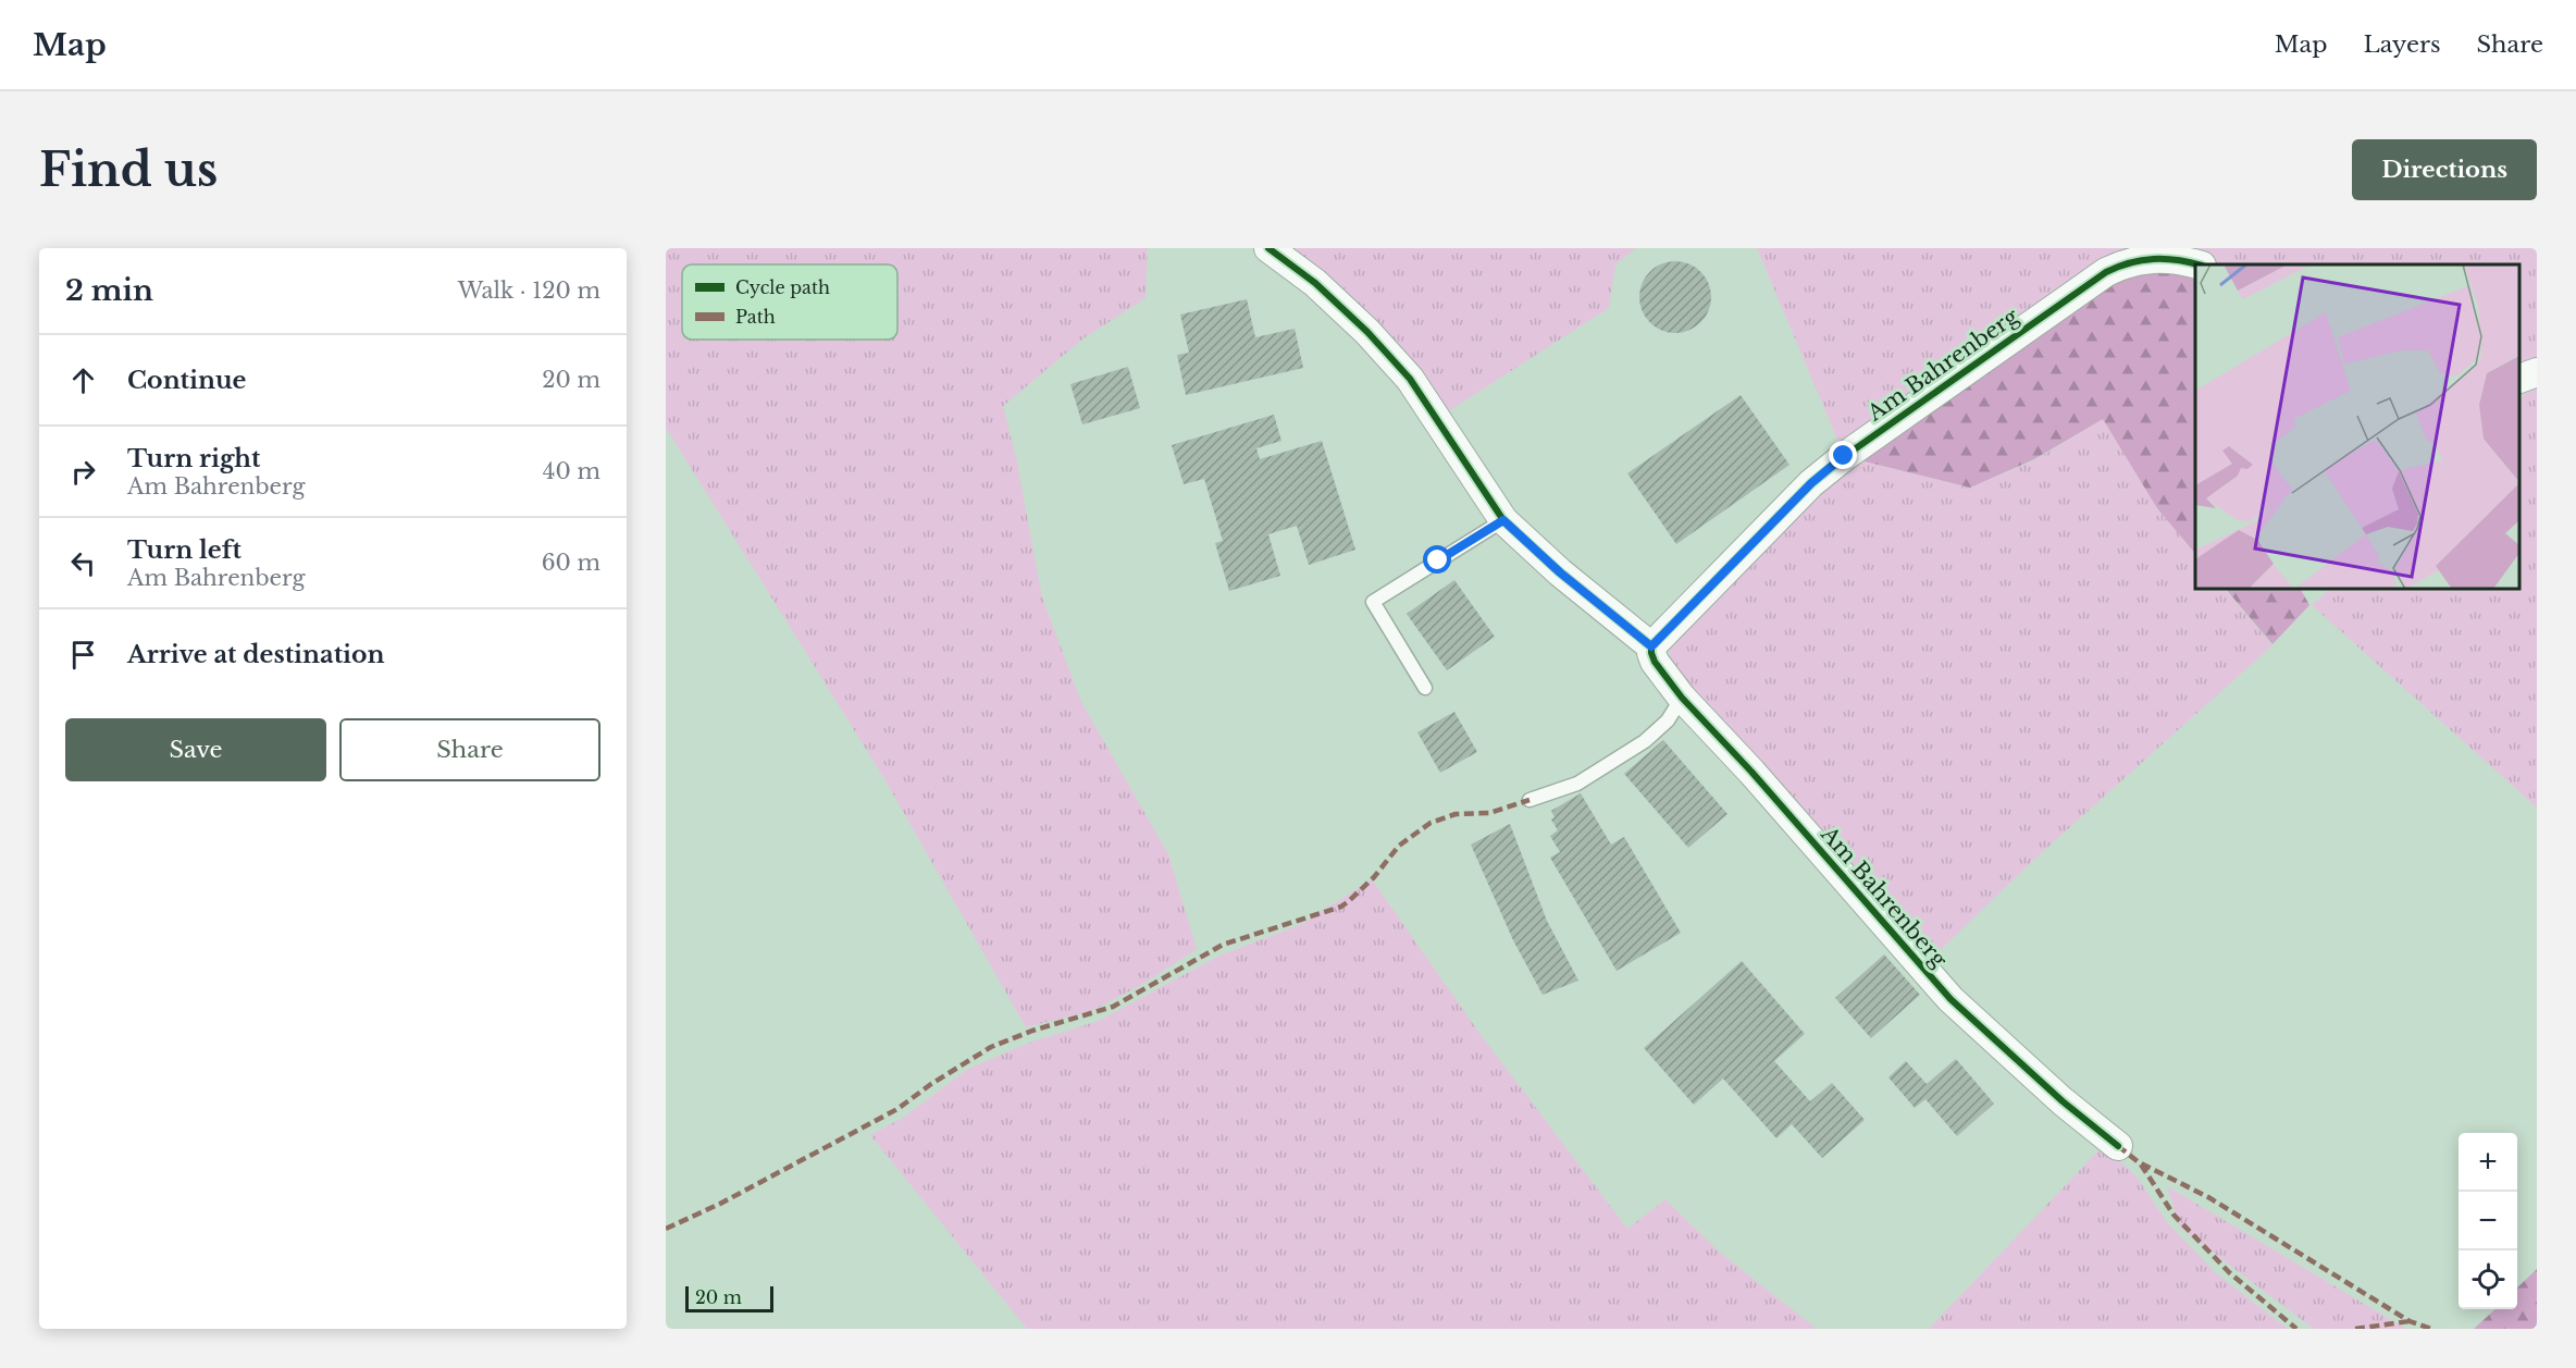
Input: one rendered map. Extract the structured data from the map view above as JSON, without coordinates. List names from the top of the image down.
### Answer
{
  "streets": {
    "street": ["Am Bahrenberg"]
  },
  "legend": ["Cycle path", "Path"],
  "scale_bar": "20 m",
  "page": {
    "header": "Map",
    "nav": ["Map", "Layers", "Share"],
    "buttons": [
      "Directions",
      ["Save", "Share"]
    ],
    "title": "Find us",
    "heading": ["2 min", "Walk · 120 m"],
    "list": [
      ["Continue", "20 m"],
      ["Turn right", "Am Bahrenberg", "40 m"],
      ["Turn left", "Am Bahrenberg", "60 m"],
      "Arrive at destination"
    ],
    "map_buttons": ["+", "−"],
    "scale": "20 m"
  }
}
